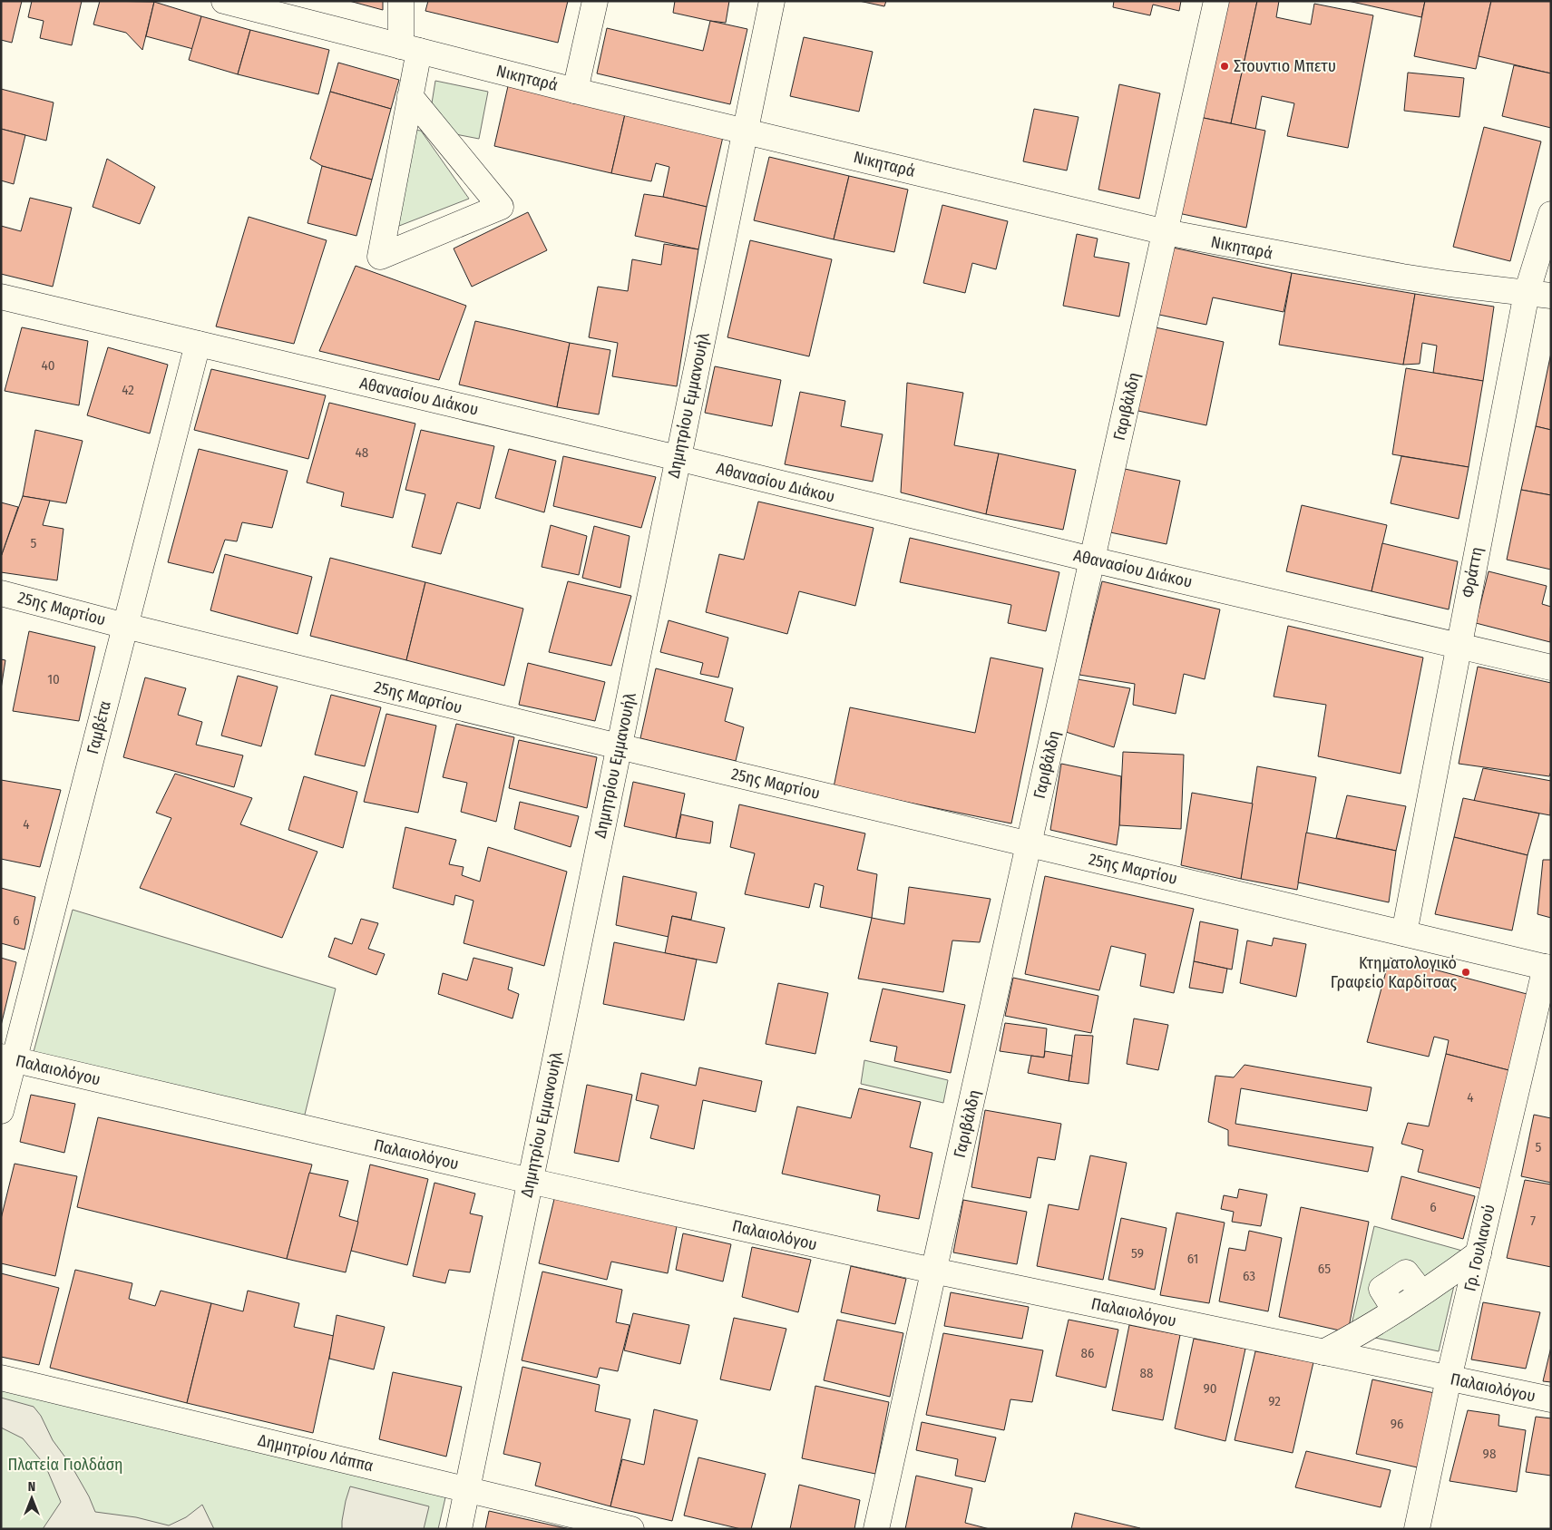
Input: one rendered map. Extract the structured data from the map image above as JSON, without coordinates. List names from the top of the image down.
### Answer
{
  "streets": {
    "street": [
      "Νικηταρά",
      "Αθανασίου Διάκου",
      "Δημητρίου Εμμανουήλ",
      "Γαριβάλδη",
      "Φράττη",
      "25ης Μαρτίου",
      "Γαμβέτα",
      "Παλαιολόγου",
      "Γρ. Γουλιανού",
      "Δημητρίου Λάππα"
    ]
  },
  "crossings": [
    ["Νικηταρά", "Δημητρίου Εμμανουήλ"],
    ["Νικηταρά", "Γαριβάλδη"],
    ["Νικηταρά", "Φράττη"],
    ["Αθανασίου Διάκου", "Δημητρίου Εμμανουήλ"],
    ["Αθανασίου Διάκου", "Γαριβάλδη"],
    ["Αθανασίου Διάκου", "Φράττη"],
    ["Αθανασίου Διάκου", "Γαμβέτα"],
    ["Δημητρίου Εμμανουήλ", "25ης Μαρτίου"],
    ["Δημητρίου Εμμανουήλ", "Παλαιολόγου"],
    ["Δημητρίου Εμμανουήλ", "Δημητρίου Λάππα"],
    ["Γαριβάλδη", "25ης Μαρτίου"],
    ["Γαριβάλδη", "Παλαιολόγου"],
    ["Φράττη", "25ης Μαρτίου"],
    ["25ης Μαρτίου", "Γαμβέτα"],
    ["25ης Μαρτίου", "Γρ. Γουλιανού"],
    ["Γαμβέτα", "Παλαιολόγου"],
    ["Παλαιολόγου", "Γρ. Γουλιανού"]
  ],
  "parks": ["Πλατεία Γιολδάση"],
  "places": ["Στουντιο Μπετυ", "Κτηματολογικό Γραφείο Καρδίτσας"],
  "house_numbers": [
    "40",
    "42",
    "48",
    "5",
    "10",
    "4",
    "6",
    "4",
    "5",
    "6",
    "7",
    "59",
    "61",
    "65",
    "63",
    "86",
    "88",
    "90",
    "92",
    "96",
    "98"
  ],
  "north": "top"
}
